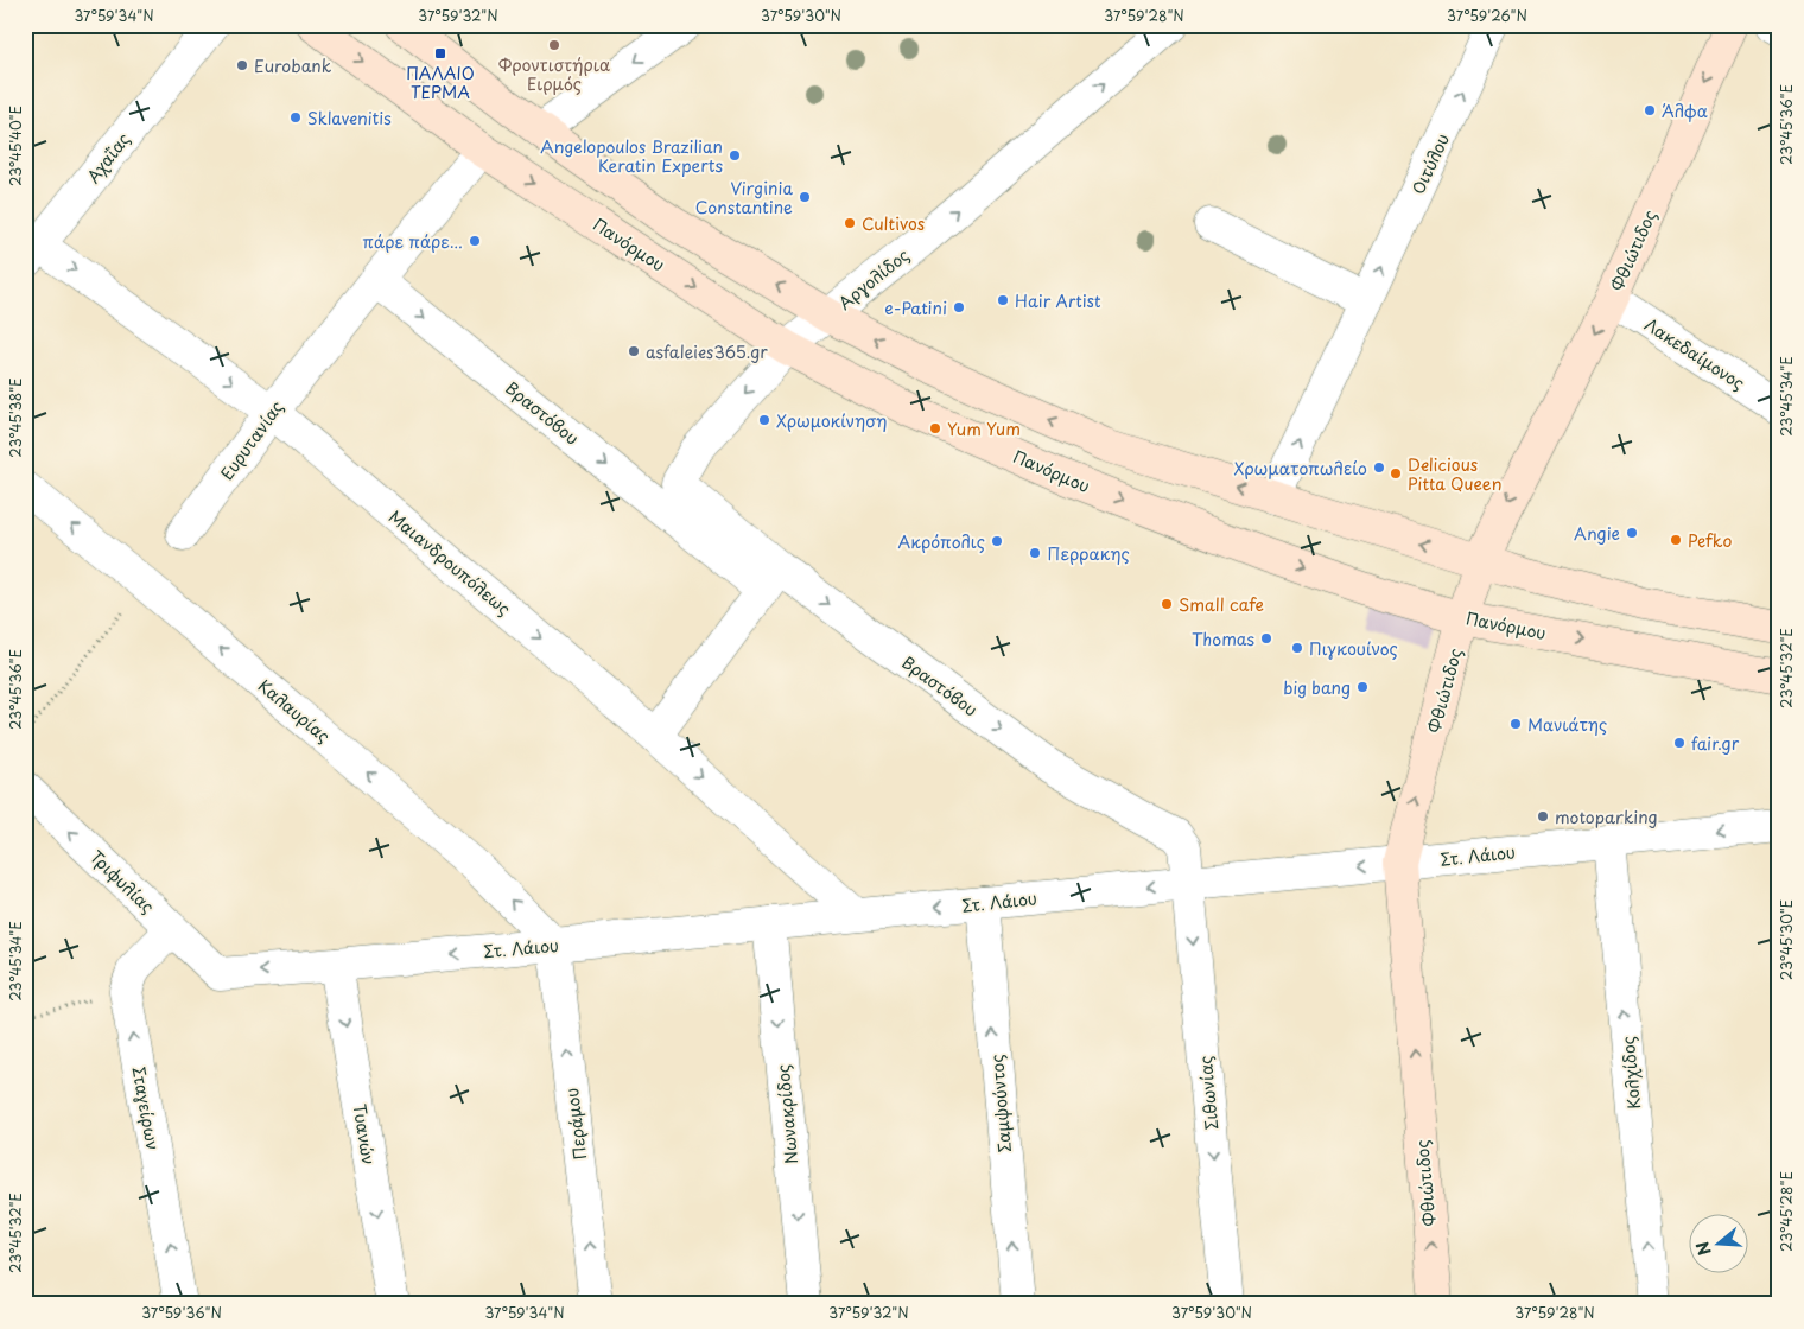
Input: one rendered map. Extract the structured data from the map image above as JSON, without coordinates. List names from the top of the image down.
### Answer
{
  "streets": {
    "street": [
      "Αχαΐας",
      "Οιτύλου",
      "Πανόρμου",
      "Φθιώτιδος",
      "Αργολίδος",
      "Λακεδαίμονος",
      "Βραστόβου",
      "Ευρυτανίας",
      "Μαιανδρουπόλεως",
      "Καλαυρίας",
      "Στ. Λάιου",
      "Τριφυλίας",
      "Κολχίδος",
      "Σιθωνίας",
      "Σαμψούντος",
      "Σταγείρων",
      "Νωνακρίδος",
      "Περάμου",
      "Τυανών"
    ]
  },
  "crossings": [
    ["Αχαΐας", "Μαιανδρουπόλεως"],
    ["Πανόρμου", "Φθιώτιδος"],
    ["Πανόρμου", "Αργολίδος"],
    ["Πανόρμου", "Ευρυτανίας"],
    ["Φθιώτιδος", "Λακεδαίμονος"],
    ["Φθιώτιδος", "Στ. Λάιου"],
    ["Αργολίδος", "Βραστόβου"],
    ["Βραστόβου", "Ευρυτανίας"],
    ["Βραστόβου", "Στ. Λάιου"],
    ["Βραστόβου", "Σιθωνίας"],
    ["Ευρυτανίας", "Μαιανδρουπόλεως"],
    ["Μαιανδρουπόλεως", "Στ. Λάιου"],
    ["Καλαυρίας", "Στ. Λάιου"],
    ["Καλαυρίας", "Περάμου"],
    ["Στ. Λάιου", "Τριφυλίας"],
    ["Στ. Λάιου", "Κολχίδος"],
    ["Στ. Λάιου", "Σιθωνίας"],
    ["Στ. Λάιου", "Σαμψούντος"],
    ["Στ. Λάιου", "Νωνακρίδος"],
    ["Στ. Λάιου", "Περάμου"],
    ["Στ. Λάιου", "Τυανών"]
  ],
  "one_way": [
    "Οιτύλου",
    "Μαιανδρουπόλεως",
    "Καλαυρίας",
    "Στ. Λάιου",
    "Τριφυλίας",
    "Κολχίδος",
    "Σιθωνίας",
    "Σαμψούντος",
    "Σταγείρων",
    "Νωνακρίδος",
    "Περάμου",
    "Τυανών"
  ],
  "places": {
    "other": [
      "Φροντιστήρια Ειρμός",
      "Eurobank",
      "Άλφα",
      "Sklavenitis",
      "Angelopoulos Brazilian Keratin Experts",
      "Virginia Constantine",
      "Cultivos",
      "πάρε πάρε...",
      "Hair Artist",
      "e-Patini",
      "asfaleies365.gr",
      "Χρωμοκίνηση",
      "Yum Yum",
      "Χρωματοπωλείο",
      "Delicious Pitta Queen",
      "Angie",
      "Pefko",
      "Ακρόπολις",
      "Περρακης",
      "Small cafe",
      "Thomas",
      "Πιγκουίνος",
      "big bang",
      "Μανιάτης",
      "fair.gr",
      "motoparking"
    ],
    "transit": ["ΠΑΛΑΙΟ ΤΕΡΜΑ"]
  },
  "north": "left",
  "coordinates": [
    "37°59'34\"N",
    "37°59'32\"N",
    "37°59'30\"N",
    "37°59'28\"N",
    "37°59'26\"N",
    "23°45'36\"E",
    "23°45'40\"E",
    "23°45'34\"E",
    "23°45'38\"E",
    "23°45'32\"E",
    "23°45'30\"E",
    "23°45'28\"E",
    "37°59'36\"N"
  ]
}
